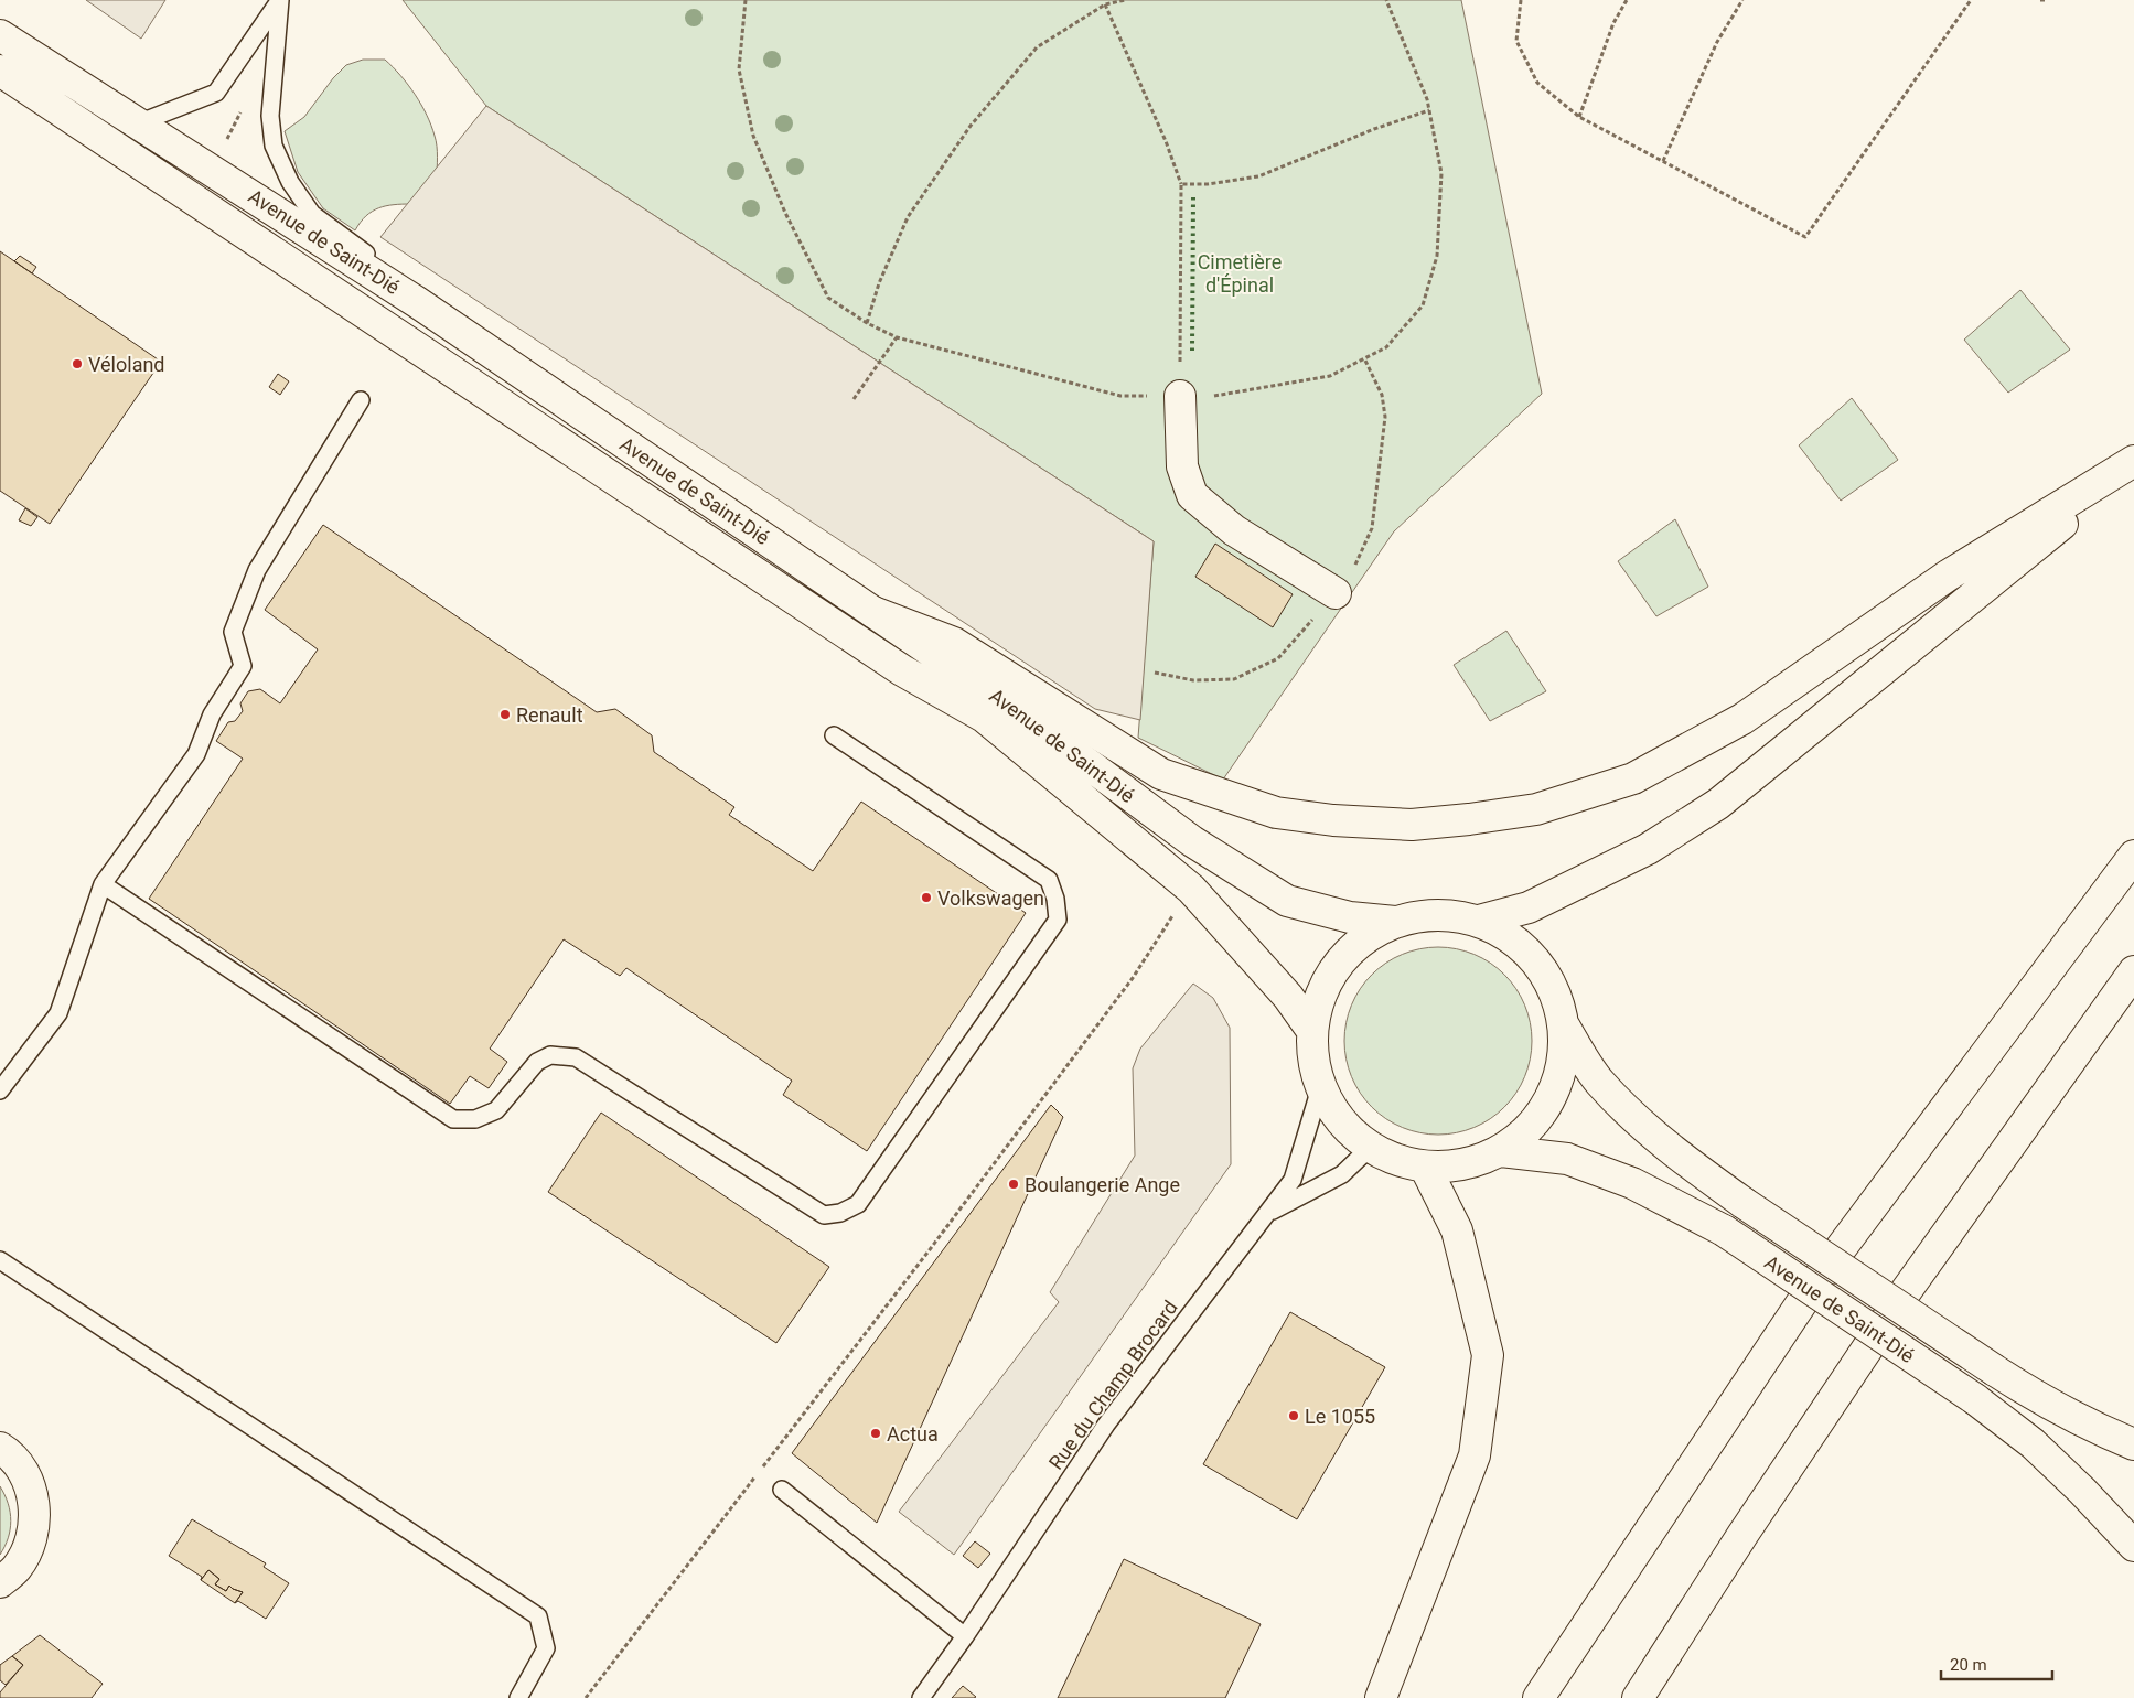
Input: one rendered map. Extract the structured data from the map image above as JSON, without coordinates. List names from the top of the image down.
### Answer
{
  "streets": {
    "main road": ["Avenue de Saint-Dié"],
    "lane": ["Rue du Champ Brocard"]
  },
  "parks": ["Cimetière d'Épinal"],
  "places": [
    "Véloland",
    "Renault",
    "Volkswagen",
    "Boulangerie Ange",
    "Le 1055",
    "Actua"
  ],
  "scale_bar": "20 m"
}
